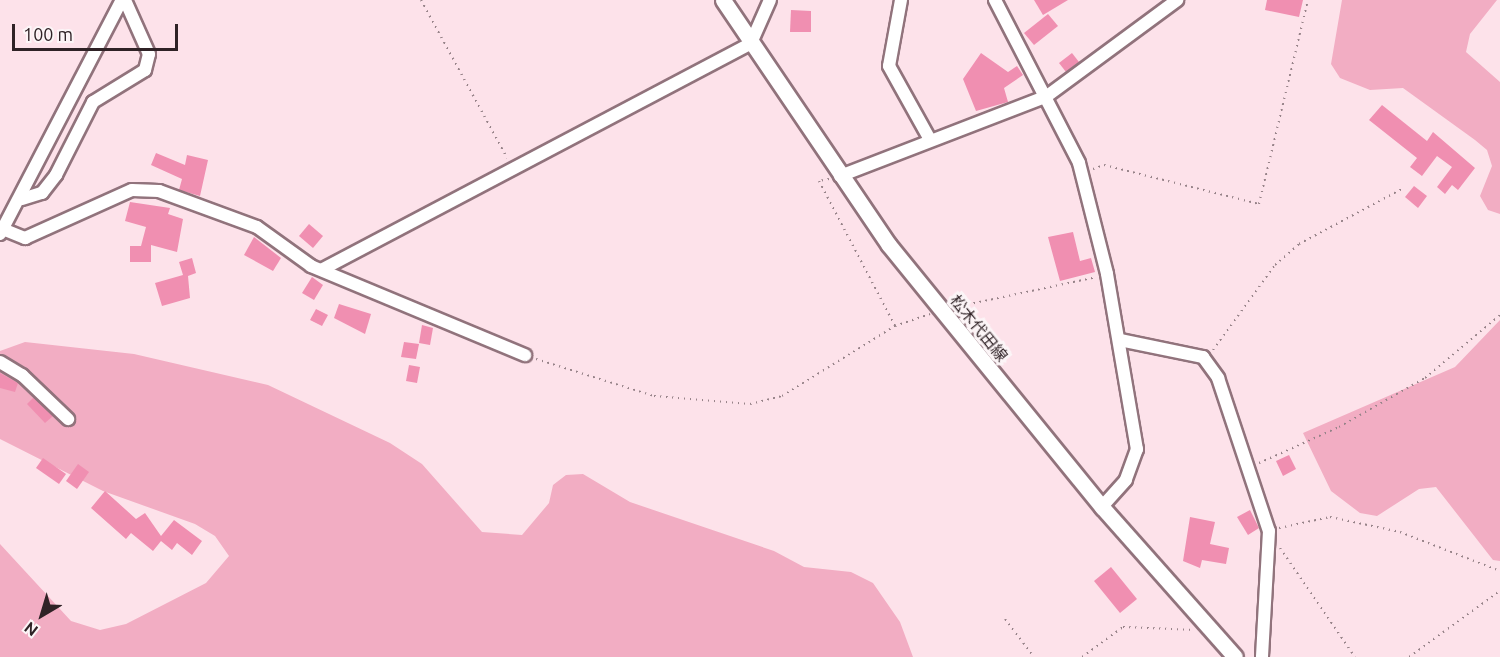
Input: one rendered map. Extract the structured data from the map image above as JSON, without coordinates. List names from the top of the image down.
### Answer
{
  "streets": {
    "main road": ["松木代田線"]
  },
  "scale_bar": "100 m",
  "north": "bottom left"
}
